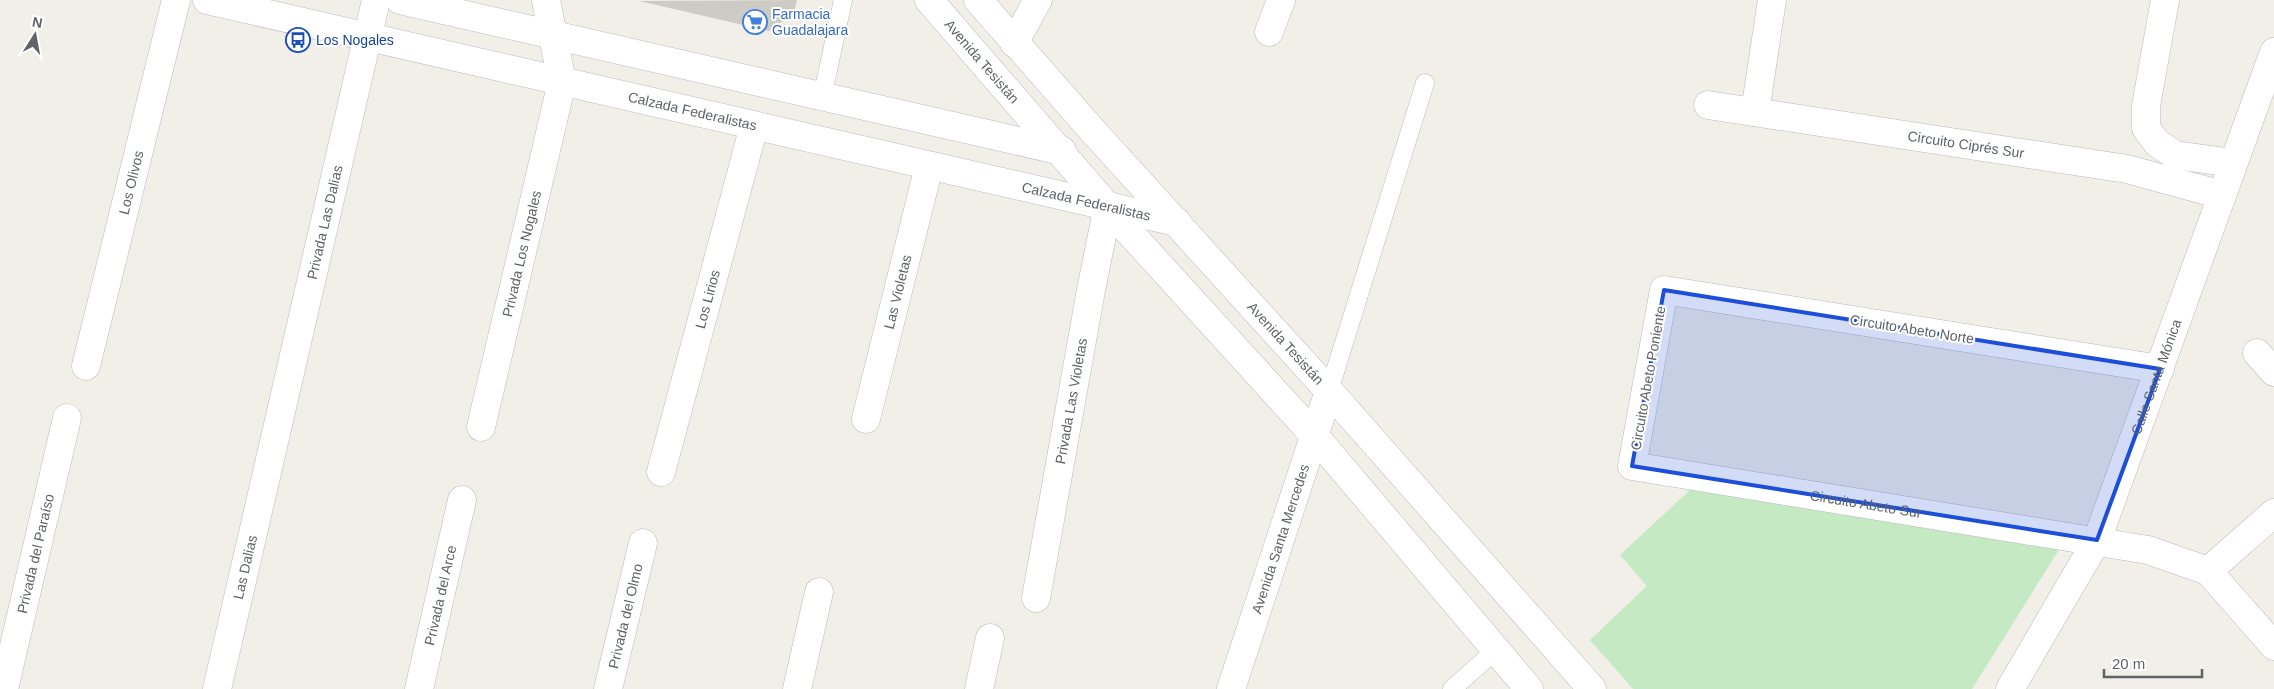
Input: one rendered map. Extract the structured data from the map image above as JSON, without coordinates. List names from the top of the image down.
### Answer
{
  "streets": {
    "street": [
      "Avenida Tesistán",
      "Calzada Federalistas",
      "Circuito Ciprés Sur",
      "Los Olivos",
      "Privada Las Dalias",
      "Privada Los Nogales",
      "Las Violetas",
      "Los Lirios",
      "Circuito Abeto Norte",
      "Calle Santa Mónica",
      "Circuito Abeto Poniente",
      "Privada Las Violetas",
      "Circuito Abeto Sur",
      "Avenida Santa Mercedes",
      "Privada del Paraíso",
      "Las Dalias",
      "Privada del Arce",
      "Privada del Olmo"
    ]
  },
  "crossings": [
    ["Avenida Tesistán", "Calzada Federalistas"],
    ["Avenida Tesistán", "Privada Las Violetas"],
    ["Avenida Tesistán", "Avenida Santa Mercedes"],
    ["Calzada Federalistas", "Privada Las Dalias"],
    ["Calzada Federalistas", "Privada Los Nogales"],
    ["Calzada Federalistas", "Las Violetas"],
    ["Calzada Federalistas", "Los Lirios"],
    ["Calzada Federalistas", "Privada Las Violetas"],
    ["Circuito Ciprés Sur", "Calle Santa Mónica"],
    ["Privada Las Dalias", "Las Dalias"],
    ["Circuito Abeto Norte", "Calle Santa Mónica"],
    ["Circuito Abeto Norte", "Circuito Abeto Poniente"],
    ["Calle Santa Mónica", "Circuito Abeto Sur"],
    ["Circuito Abeto Poniente", "Circuito Abeto Sur"]
  ],
  "places": {
    "supermarket": ["Farmacia Guadalajara"],
    "bus stop": ["Los Nogales"]
  },
  "scale_bar": "20 m",
  "north": "top"
}
